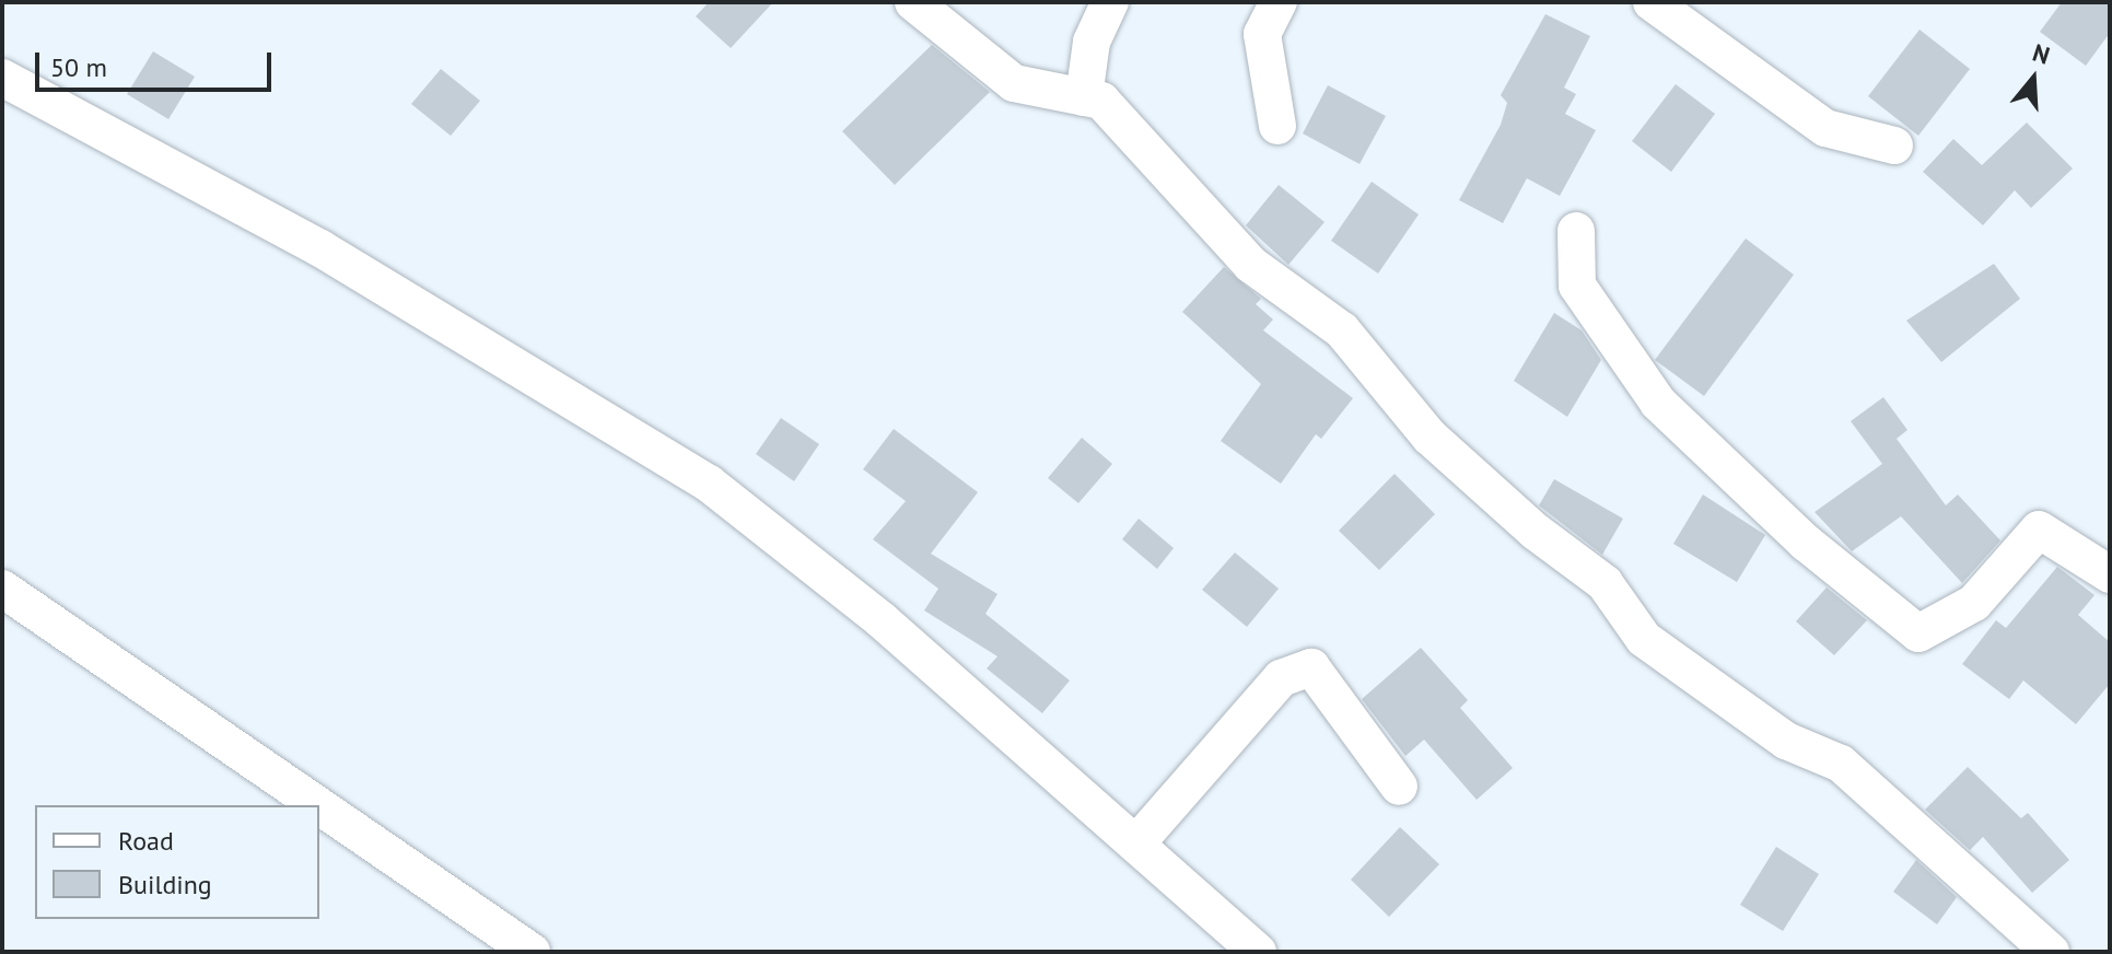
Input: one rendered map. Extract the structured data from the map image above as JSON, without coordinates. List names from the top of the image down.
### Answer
{
  "legend": ["Road", "Building"],
  "scale_bar": "50 m",
  "north": "top"
}
